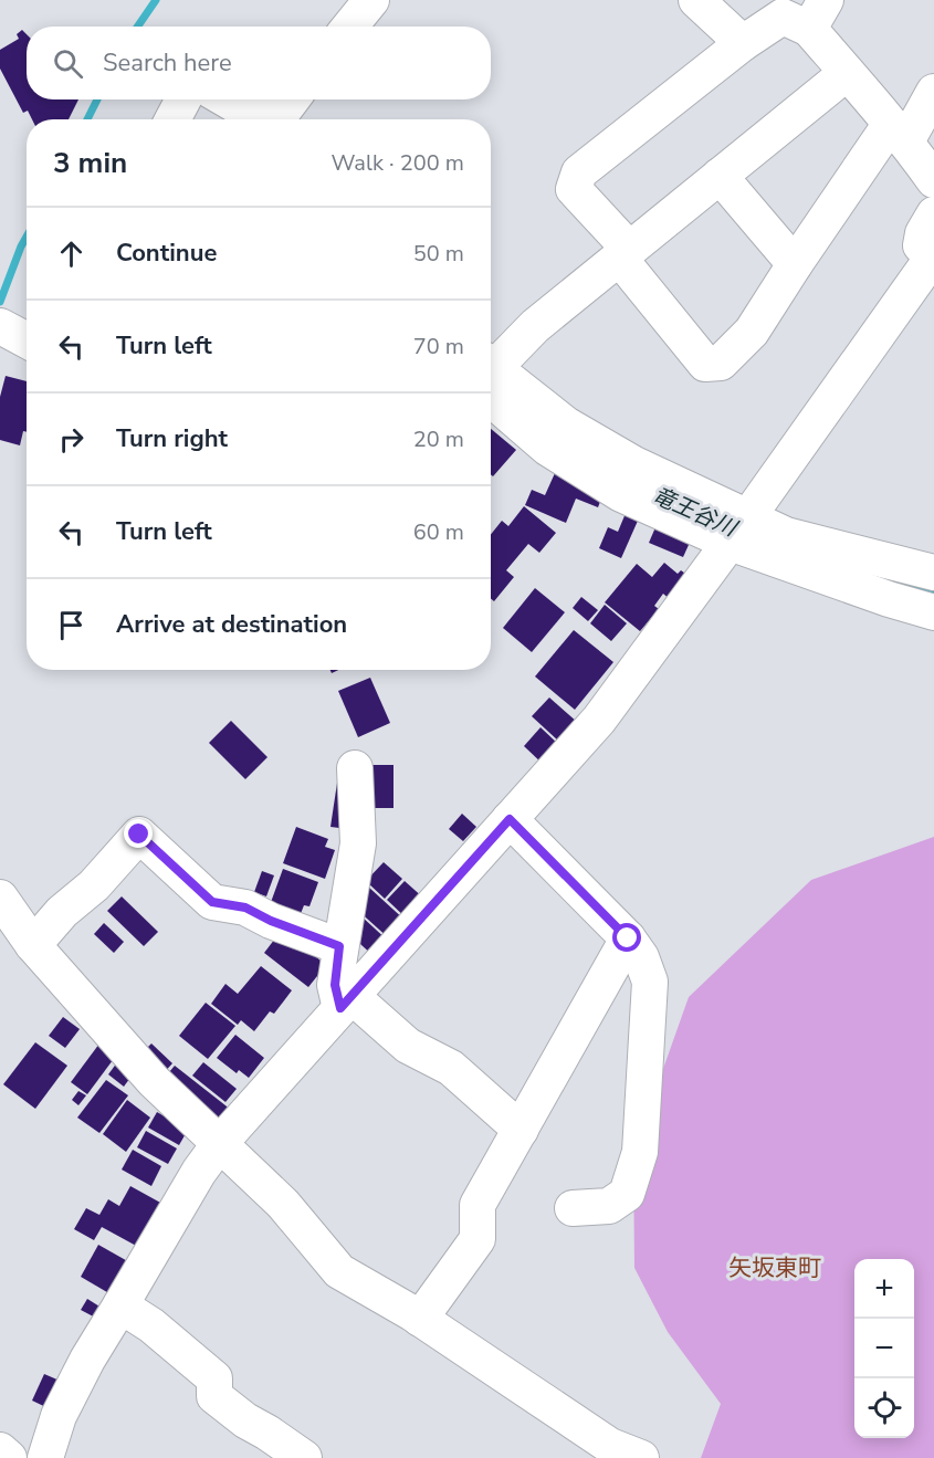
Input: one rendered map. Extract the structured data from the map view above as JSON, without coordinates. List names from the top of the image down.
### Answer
{
  "districts": ["矢坂東町"],
  "water": ["竜王谷川"],
  "page": {
    "search": "Search here",
    "heading": ["3 min", "Walk · 200 m"],
    "list": [
      ["Continue", "50 m"],
      ["Turn left", "70 m"],
      ["Turn right", "20 m"],
      ["Turn left", "60 m"],
      "Arrive at destination"
    ],
    "map_buttons": ["+", "−"]
  }
}
